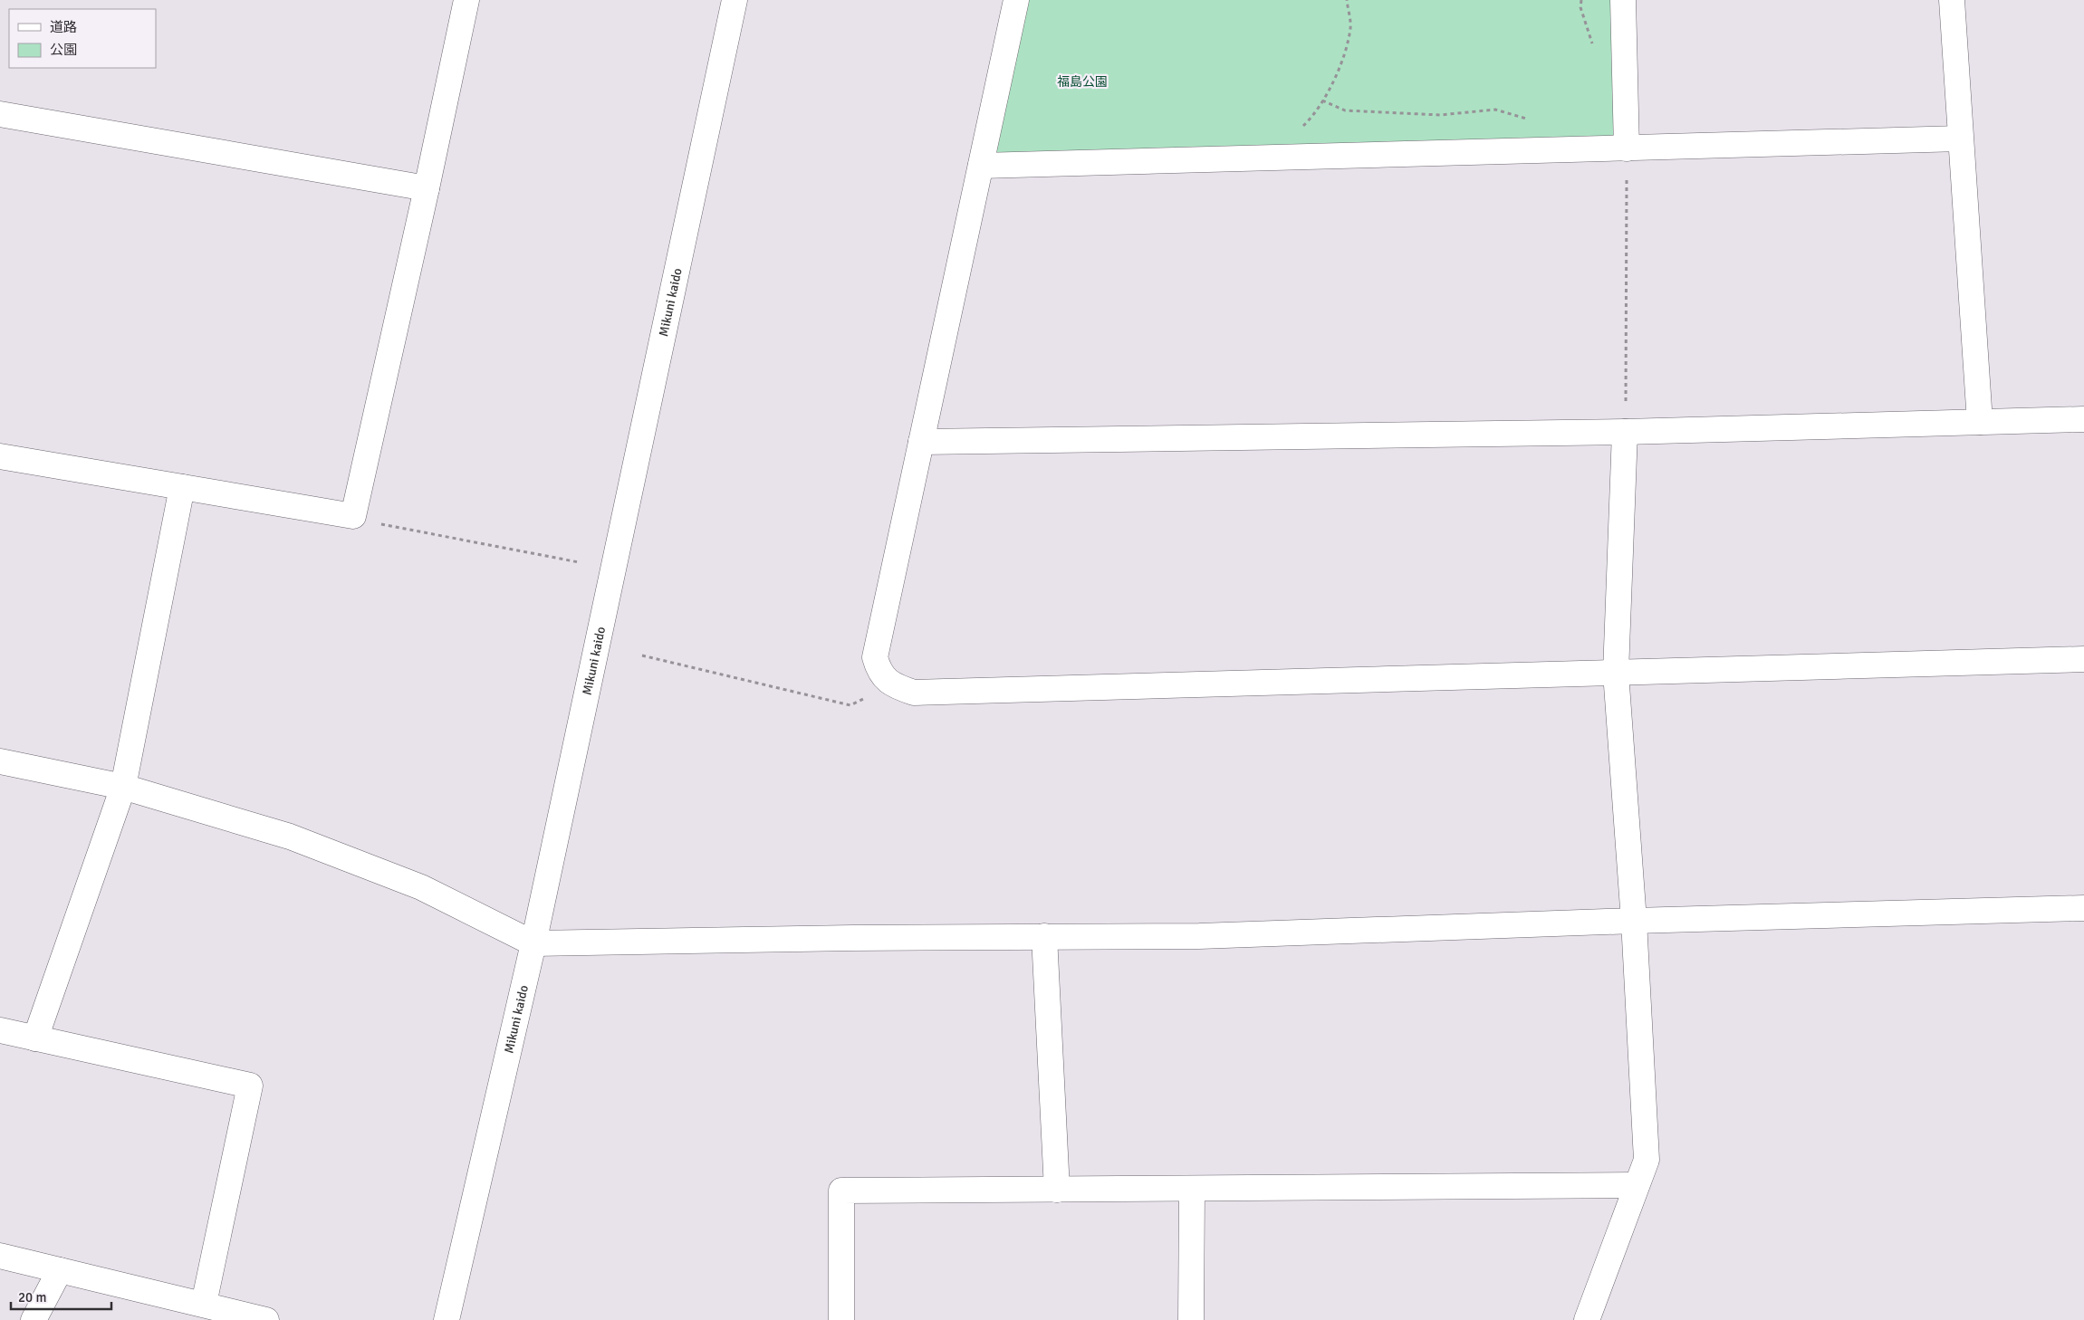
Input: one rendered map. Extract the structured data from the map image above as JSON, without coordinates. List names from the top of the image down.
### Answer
{
  "streets": {
    "street": ["Mikuni kaido"]
  },
  "parks": ["福島公園"],
  "legend": ["道路", "公園"],
  "scale_bar": "20 m"
}
